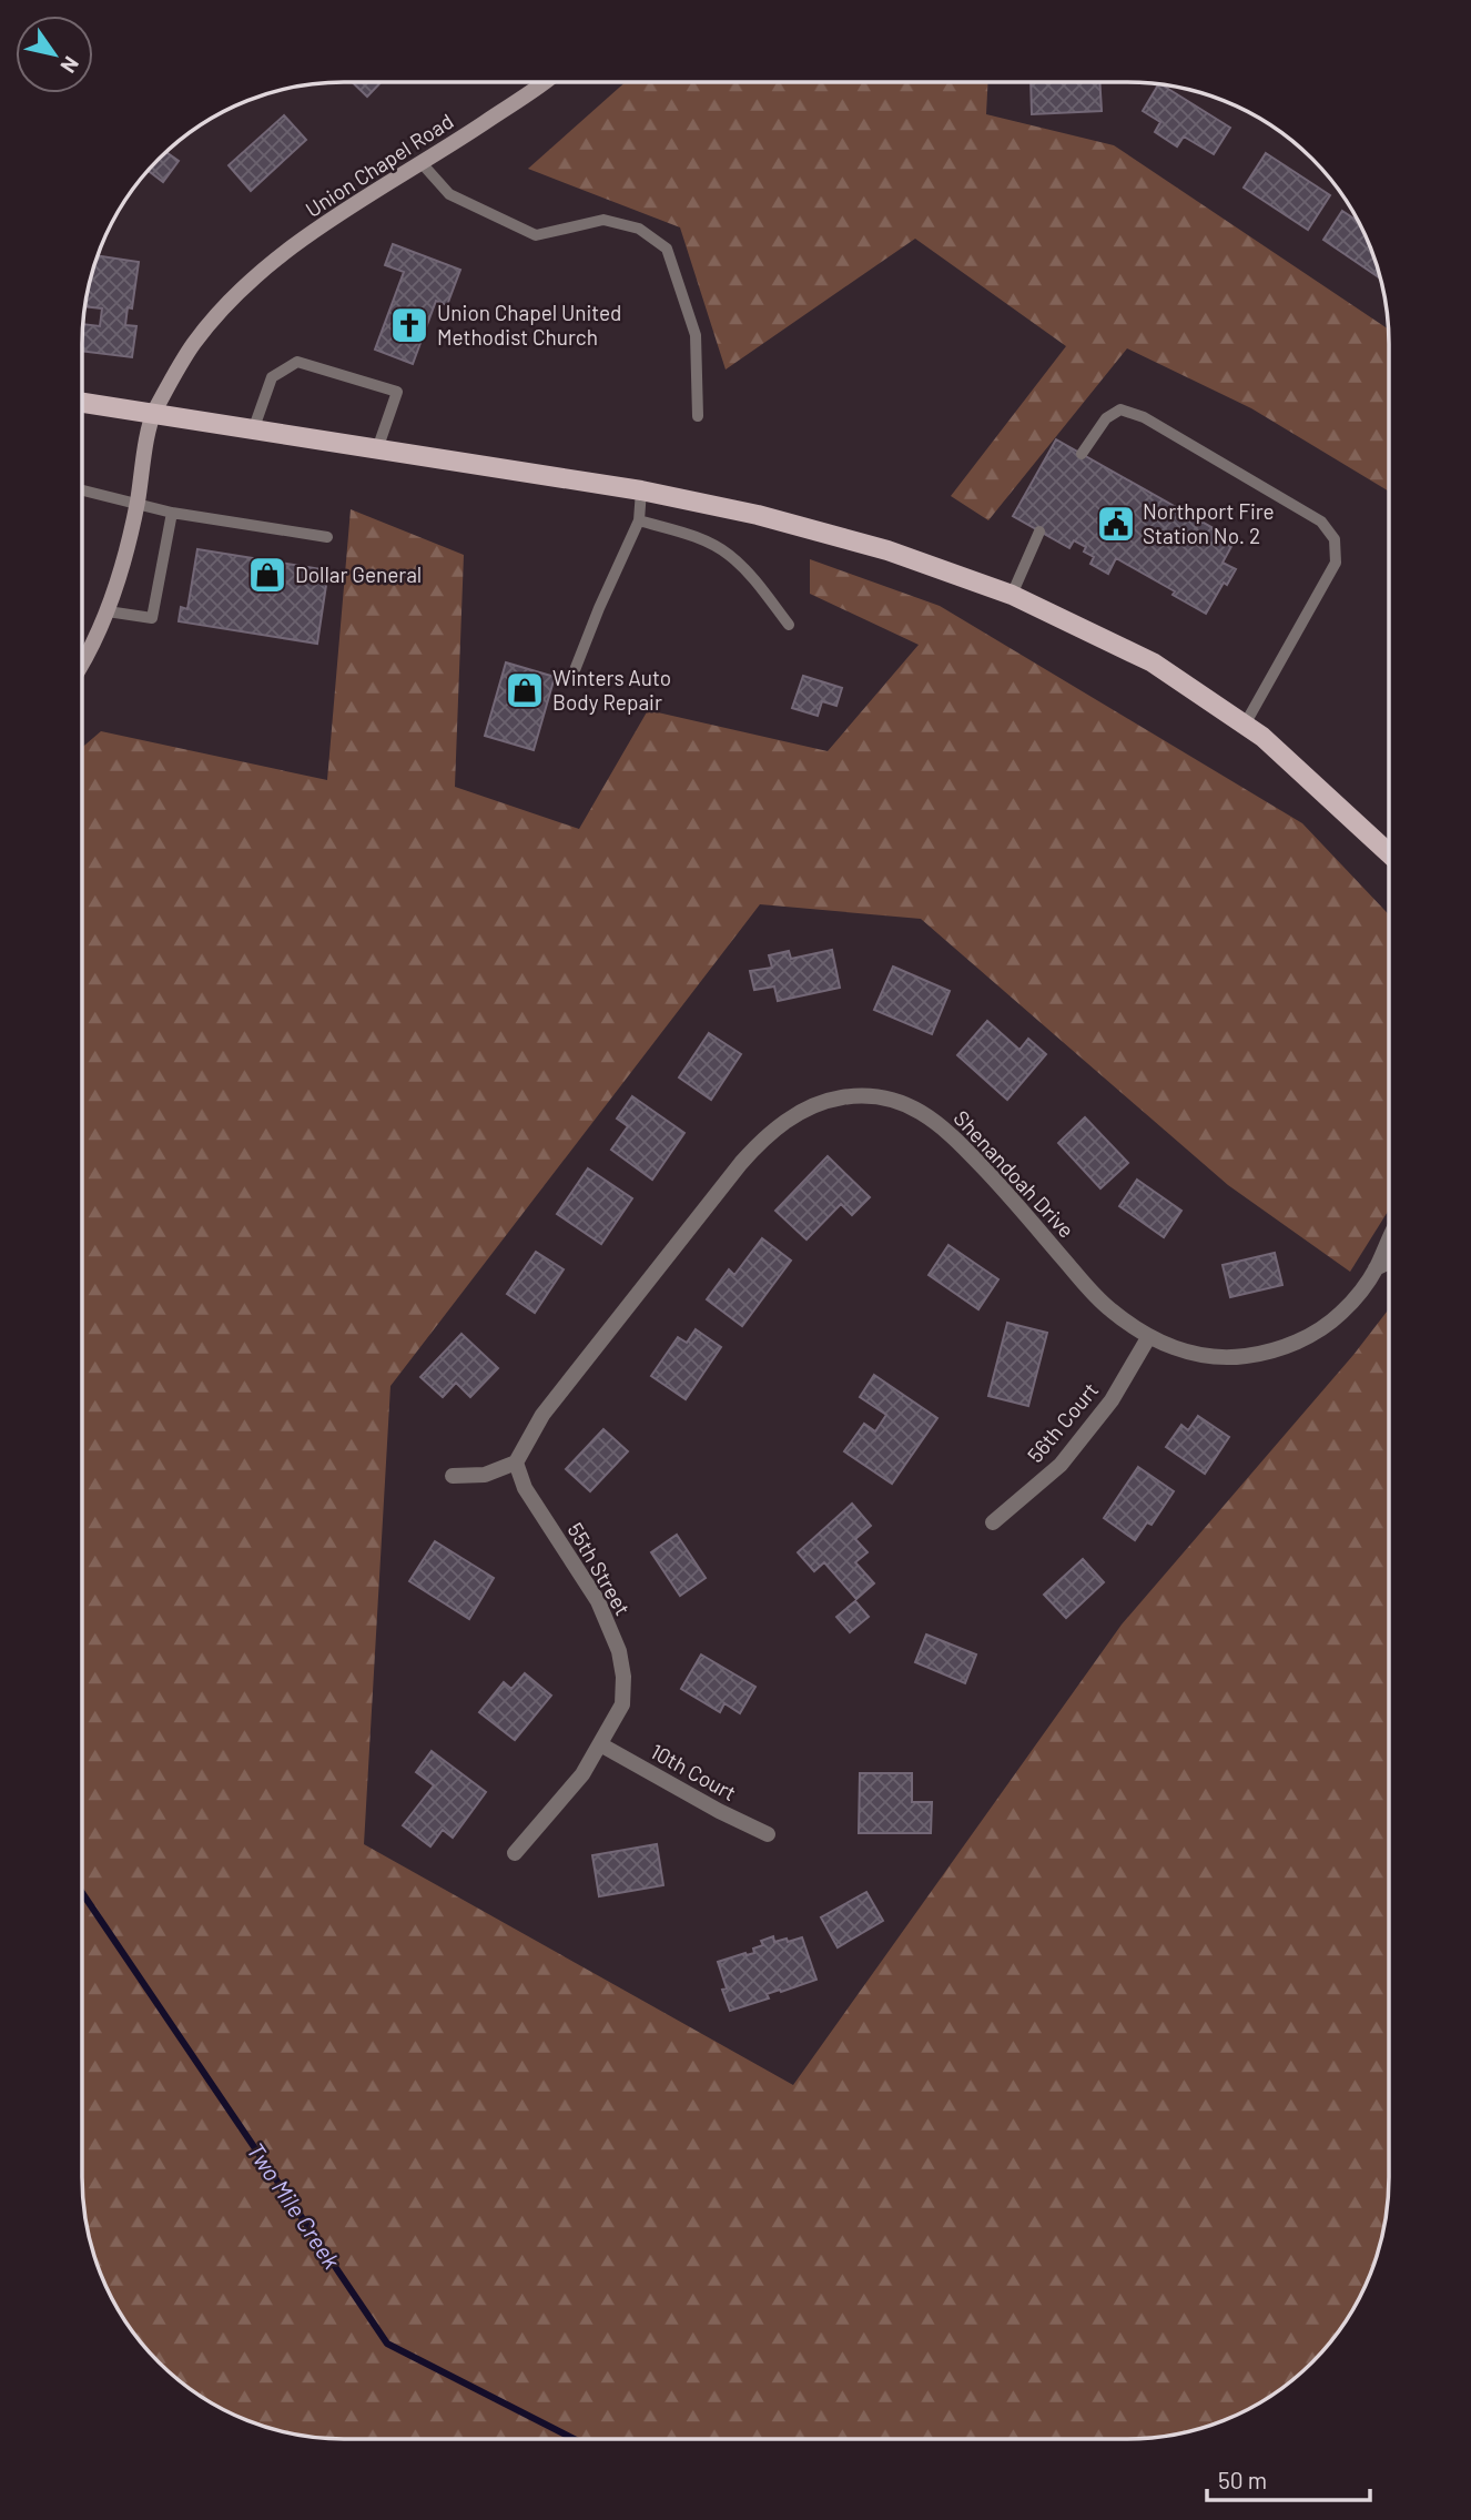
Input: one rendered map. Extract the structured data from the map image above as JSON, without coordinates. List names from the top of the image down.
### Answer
{
  "streets": {
    "street": [
      "Union Chapel Road",
      "Shenandoah Drive",
      "56th Court",
      "55th Street",
      "10th Court"
    ]
  },
  "crossings": [
    ["Shenandoah Drive", "56th Court"],
    ["Shenandoah Drive", "55th Street"],
    ["55th Street", "10th Court"]
  ],
  "water": ["Two Mile Creek"],
  "places": {
    "church": ["Union Chapel United Methodist Church"],
    "public building": ["Northport Fire Station No. 2"],
    "shop": ["Dollar General", "Winters Auto Body Repair"]
  },
  "scale_bar": "50 m",
  "north": "bottom right"
}
